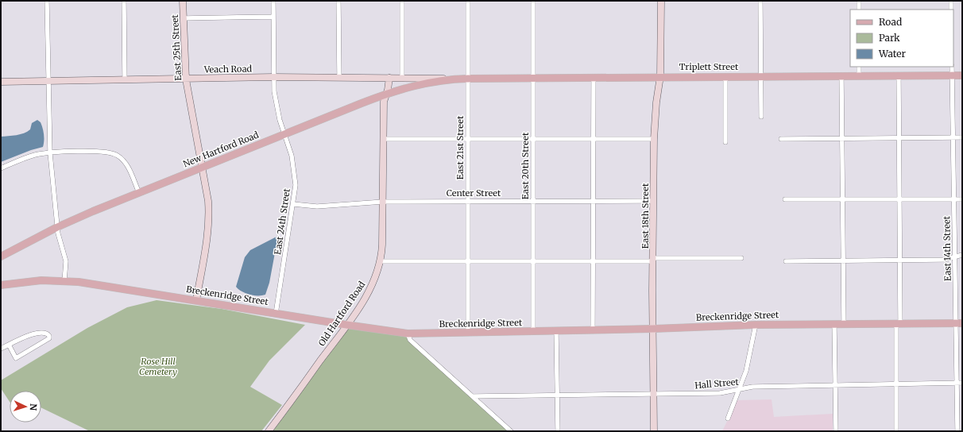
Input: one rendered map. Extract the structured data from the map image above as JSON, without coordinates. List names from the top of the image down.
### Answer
{
  "streets": {
    "main road": ["Triplett Street", "New Hartford Road", "Breckenridge Street"],
    "street": [
      "East 25th Street",
      "Veach Road",
      "East 21st Street",
      "East 20th Street",
      "Center Street",
      "East 18th Street",
      "East 24th Street",
      "East 14th Street",
      "Old Hartford Road",
      "Hall Street"
    ]
  },
  "crossings": [
    ["East 25th Street", "Veach Road"],
    ["East 25th Street", "New Hartford Road"],
    ["East 25th Street", "Breckenridge Street"],
    ["Triplett Street", "Veach Road"],
    ["Triplett Street", "East 21st Street"],
    ["Triplett Street", "New Hartford Road"],
    ["Triplett Street", "East 20th Street"],
    ["Triplett Street", "East 18th Street"],
    ["Triplett Street", "East 14th Street"],
    ["Veach Road", "New Hartford Road"],
    ["Veach Road", "East 24th Street"],
    ["Veach Road", "Old Hartford Road"],
    ["East 21st Street", "Center Street"],
    ["East 21st Street", "Breckenridge Street"],
    ["New Hartford Road", "East 24th Street"],
    ["New Hartford Road", "Old Hartford Road"],
    ["East 20th Street", "Center Street"],
    ["East 20th Street", "Breckenridge Street"],
    ["Center Street", "East 18th Street"],
    ["Center Street", "East 24th Street"],
    ["Center Street", "Old Hartford Road"],
    ["East 18th Street", "Breckenridge Street"],
    ["East 18th Street", "Hall Street"],
    ["East 24th Street", "Breckenridge Street"],
    ["East 14th Street", "Breckenridge Street"],
    ["East 14th Street", "Hall Street"],
    ["Breckenridge Street", "Old Hartford Road"]
  ],
  "parks": ["Rose Hill Cemetery"],
  "legend": ["Road", "Park", "Water"],
  "north": "right"
}
